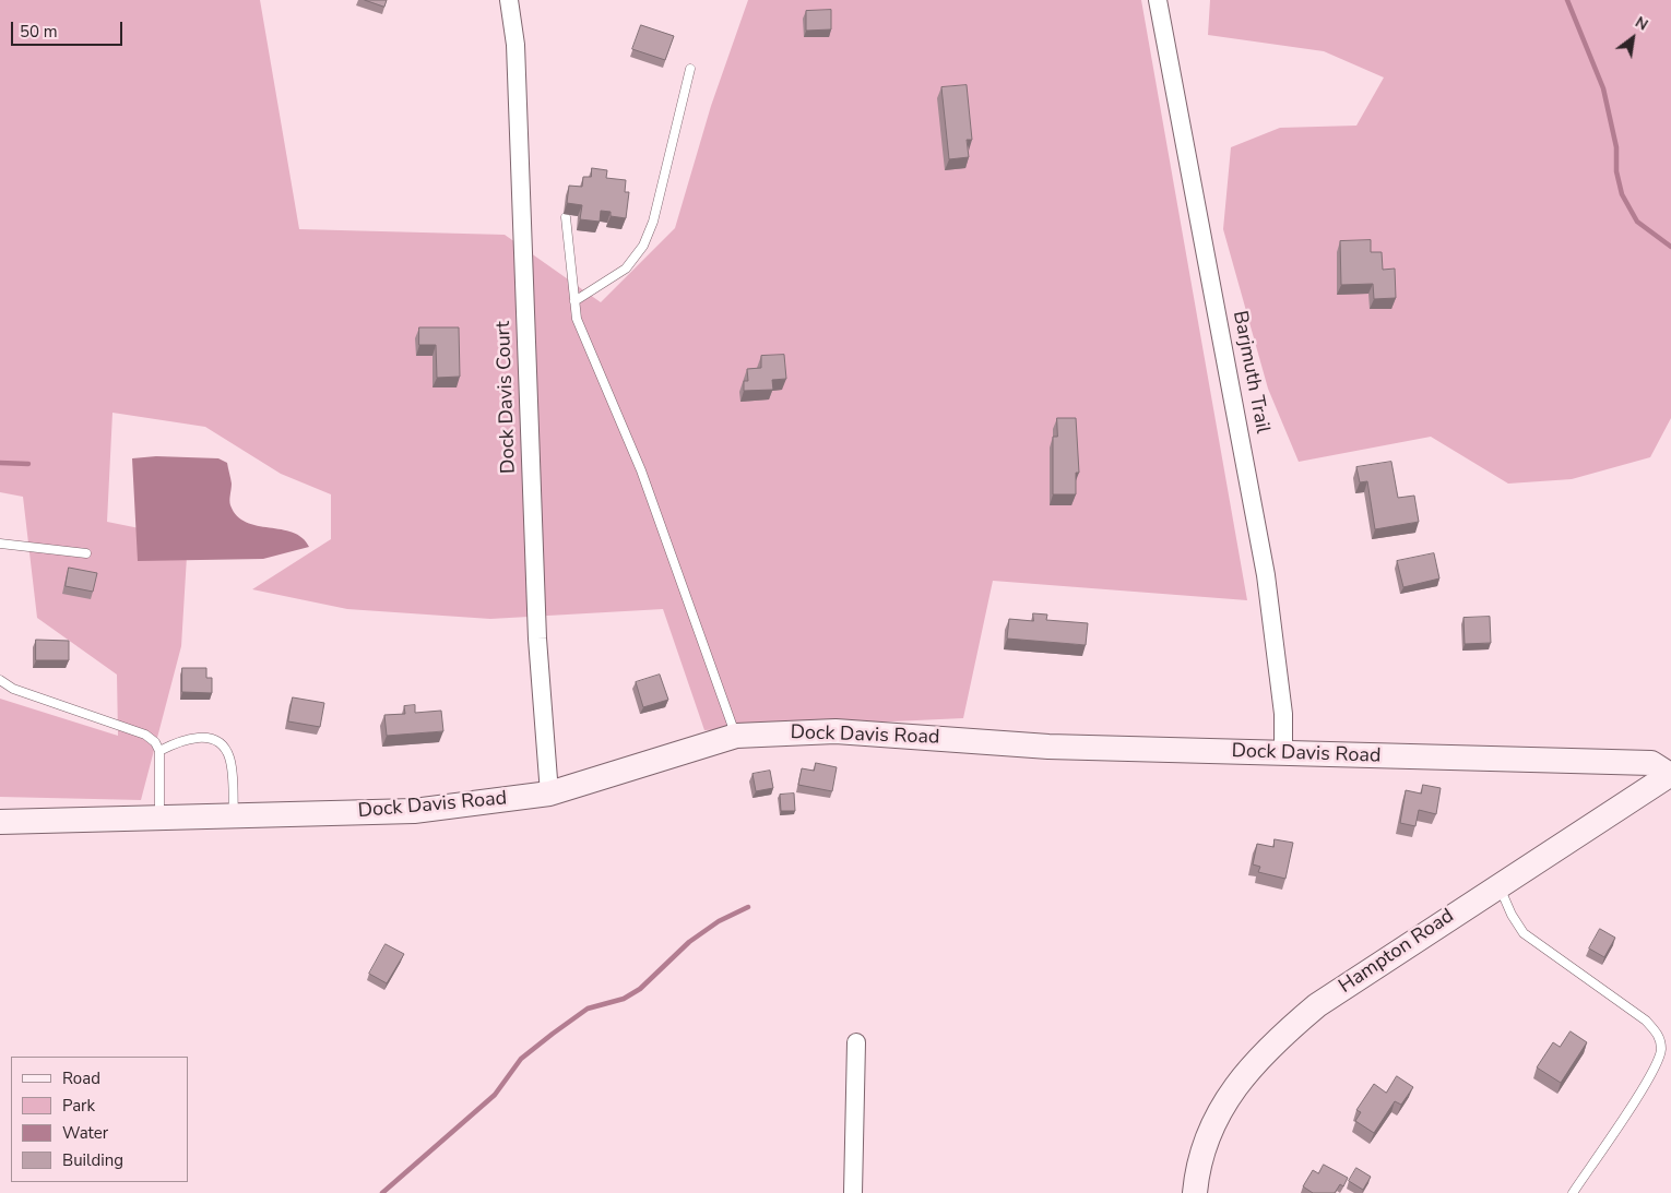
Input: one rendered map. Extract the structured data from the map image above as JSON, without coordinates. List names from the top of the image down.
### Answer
{
  "streets": {
    "street": [
      "Barjmuth Trail",
      "Dock Davis Court",
      "Dock Davis Road",
      "Hampton Road"
    ]
  },
  "crossings": [
    ["Barjmuth Trail", "Dock Davis Road"],
    ["Dock Davis Court", "Dock Davis Road"],
    ["Dock Davis Road", "Hampton Road"]
  ],
  "legend": [
    "Road",
    "Park",
    "Water",
    "Building"
  ],
  "scale_bar": "50 m",
  "north": "top right"
}
